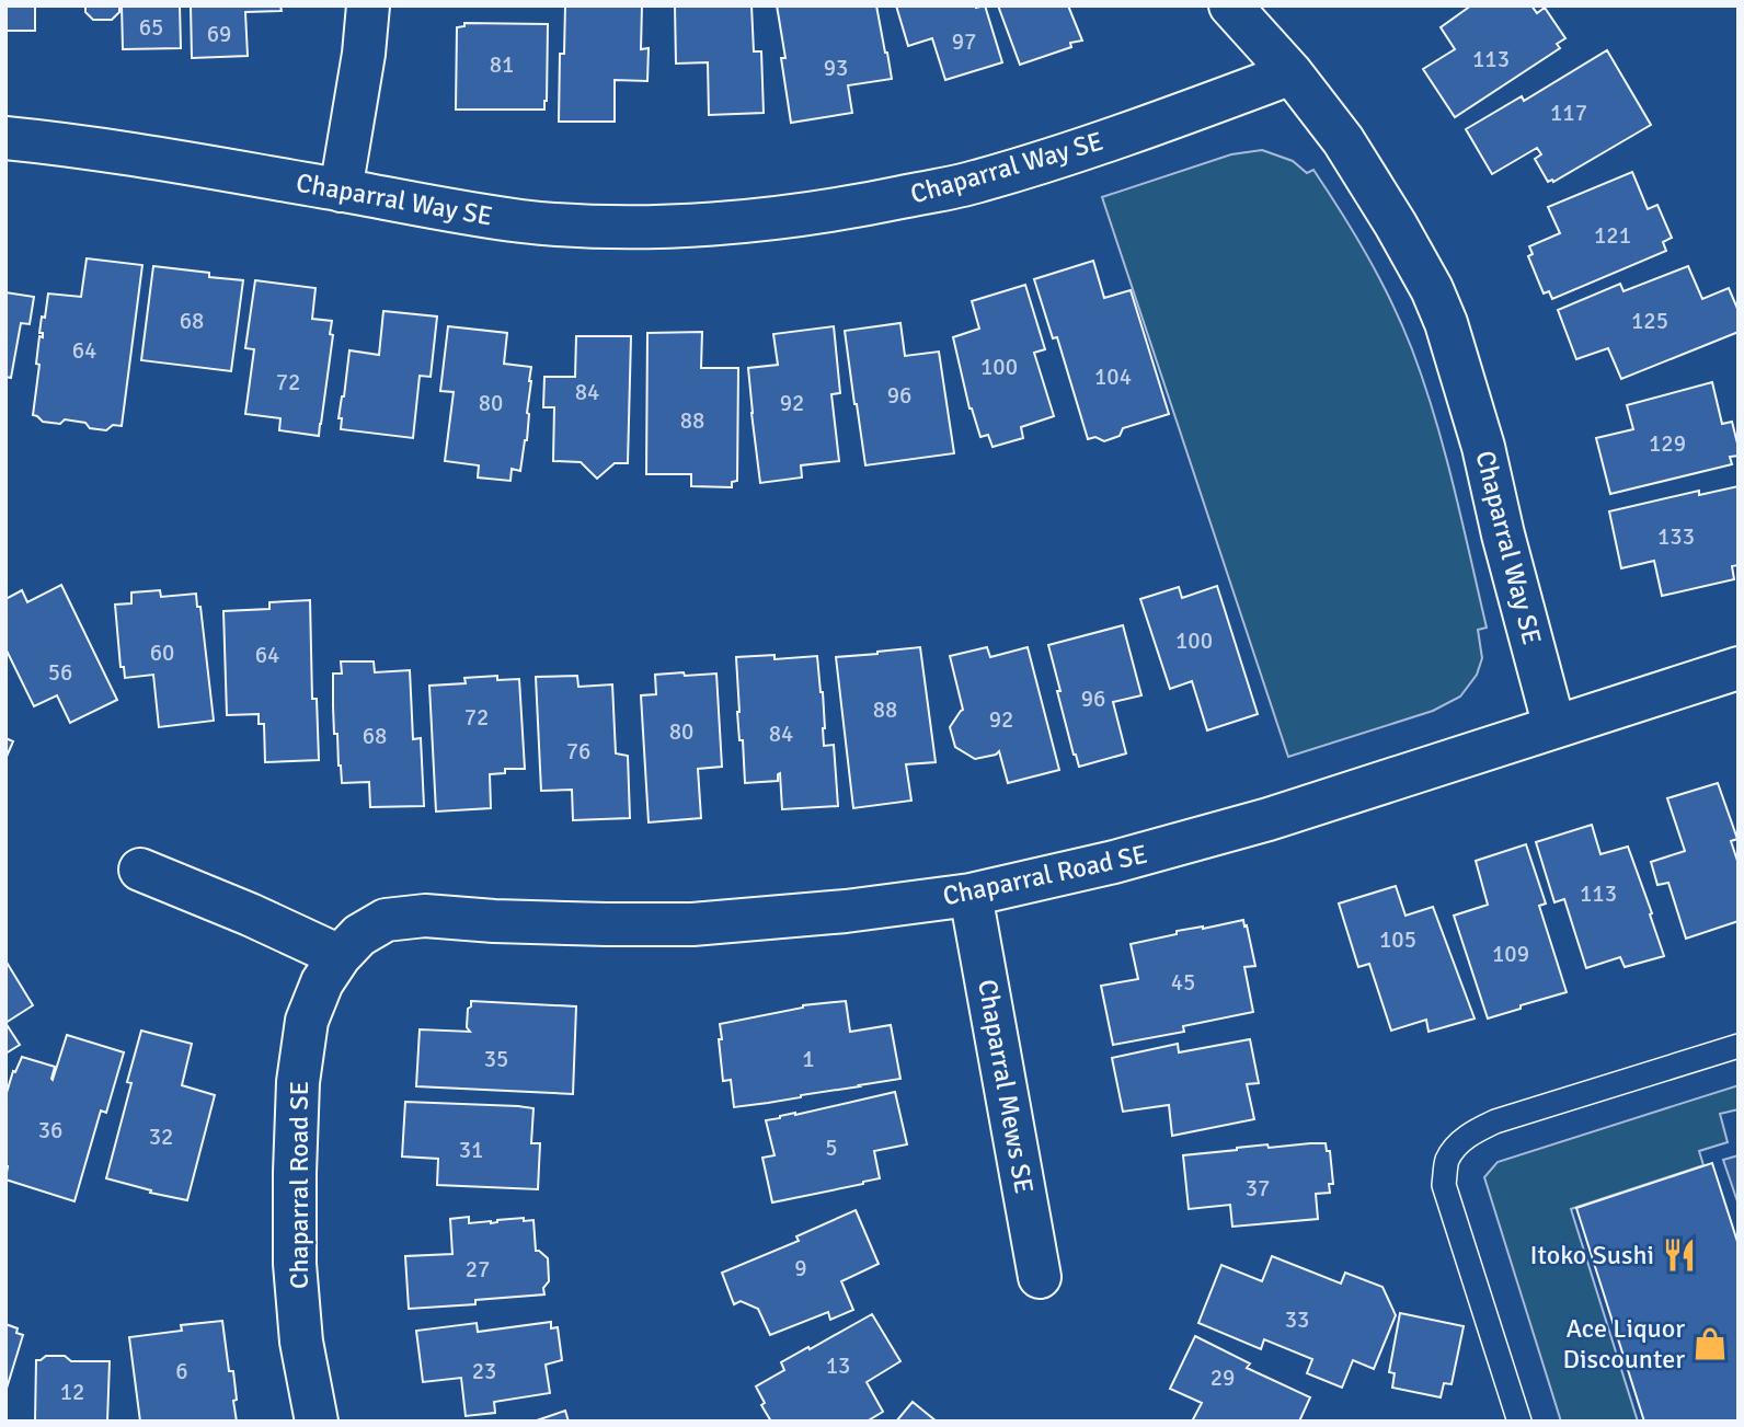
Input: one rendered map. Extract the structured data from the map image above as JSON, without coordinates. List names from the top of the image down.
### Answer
{
  "streets": {
    "street": ["Chaparral Way SE", "Chaparral Road SE", "Chaparral Mews SE"]
  },
  "crossings": [
    ["Chaparral Way SE", "Chaparral Road SE"],
    ["Chaparral Road SE", "Chaparral Mews SE"]
  ],
  "places": {
    "restaurant": ["Itoko Sushi"],
    "shop": ["Ace Liquor Discounter"]
  },
  "house_numbers": [
    "65",
    "69",
    "97",
    "113",
    "81",
    "93",
    "117",
    "121",
    "68",
    "125",
    "64",
    "100",
    "104",
    "72",
    "84",
    "96",
    "80",
    "92",
    "88",
    "129",
    "133",
    "100",
    "60",
    "64",
    "56",
    "96",
    "88",
    "72",
    "92",
    "80",
    "84",
    "68",
    "76",
    "113",
    "105",
    "109",
    "45",
    "35",
    "1",
    "36",
    "32",
    "5",
    "31",
    "37",
    "9",
    "27",
    "33",
    "13",
    "6",
    "23",
    "29",
    "12"
  ]
}
